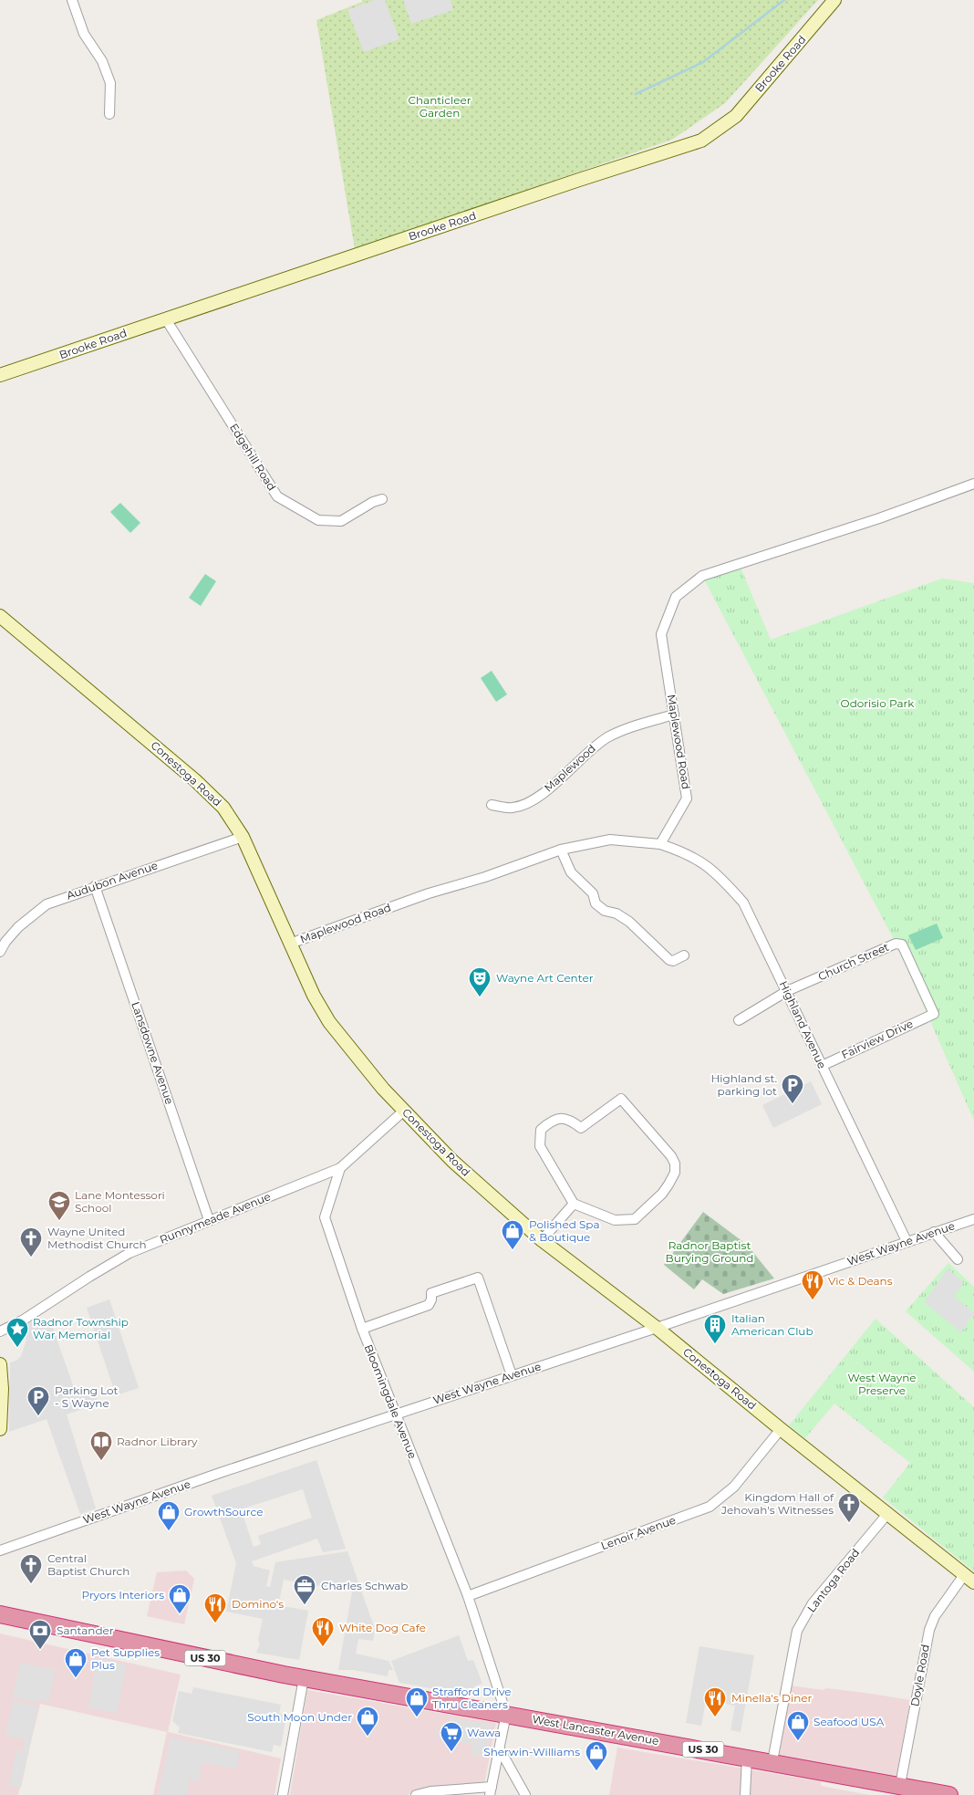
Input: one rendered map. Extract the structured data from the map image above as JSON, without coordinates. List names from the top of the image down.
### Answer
{
  "streets": {
    "highway": ["US 30", "West Lancaster Avenue"],
    "main road": ["Brooke Road", "Conestoga Road"],
    "street": [
      "Edgehill Road",
      "Maplewood Road",
      "Maplewood",
      "Audubon Avenue",
      "Church Street",
      "Highland Avenue",
      "Fairview Drive",
      "Lansdowne Avenue",
      "Runnymeade Avenue",
      "West Wayne Avenue",
      "Bloomingdale Avenue",
      "Lenoir Avenue",
      "Lantoga Road",
      "Doyle Road"
    ]
  },
  "crossings": [
    ["Brooke Road", "Edgehill Road"],
    ["Maplewood Road", "Maplewood"],
    ["Maplewood Road", "Conestoga Road"],
    ["Maplewood Road", "Highland Avenue"],
    ["Conestoga Road", "Audubon Avenue"],
    ["Conestoga Road", "West Wayne Avenue"],
    ["Conestoga Road", "Lenoir Avenue"],
    ["Conestoga Road", "Lantoga Road"],
    ["Conestoga Road", "Doyle Road"],
    ["Audubon Avenue", "Lansdowne Avenue"],
    ["Church Street", "Highland Avenue"],
    ["Church Street", "Fairview Drive"],
    ["Highland Avenue", "Fairview Drive"],
    ["Highland Avenue", "West Wayne Avenue"],
    ["Lansdowne Avenue", "Runnymeade Avenue"],
    ["Runnymeade Avenue", "Bloomingdale Avenue"],
    ["West Wayne Avenue", "Bloomingdale Avenue"],
    ["Bloomingdale Avenue", "Lenoir Avenue"],
    ["Bloomingdale Avenue", "West Lancaster Avenue"],
    ["Lantoga Road", "West Lancaster Avenue"],
    ["Doyle Road", "West Lancaster Avenue"]
  ],
  "parks": [
    "Chanticleer Garden",
    "Odorisio Park",
    "Radnor Baptist Burying Ground",
    "West Wayne Preserve"
  ],
  "places": {
    "theatre": ["Wayne Art Center"],
    "parking": ["Highland st. parking lot", "Parking Lot - S Wayne"],
    "school or university": ["Lane Montessori School"],
    "shop": [
      "Polished Spa & Boutique",
      "GrowthSource",
      "Pryors Interiors",
      "Pet Supplies Plus",
      "Strafford Drive Thru Cleaners",
      "South Moon Under",
      "Seafood USA",
      "Sherwin-Williams"
    ],
    "church": ["Wayne United Methodist Church", "Kingdom Hall of Jehovah's Witnesses", "Central Baptist Church"],
    "restaurant": [
      "Vic & Deans",
      "Domino's",
      "White Dog Cafe",
      "Minella's Diner"
    ],
    "building": ["Italian American Club"],
    "place": ["Radnor Township War Memorial"],
    "library": ["Radnor Library"],
    "office": ["Charles Schwab"],
    "bank": ["Santander"],
    "supermarket": ["Wawa"]
  }
}
